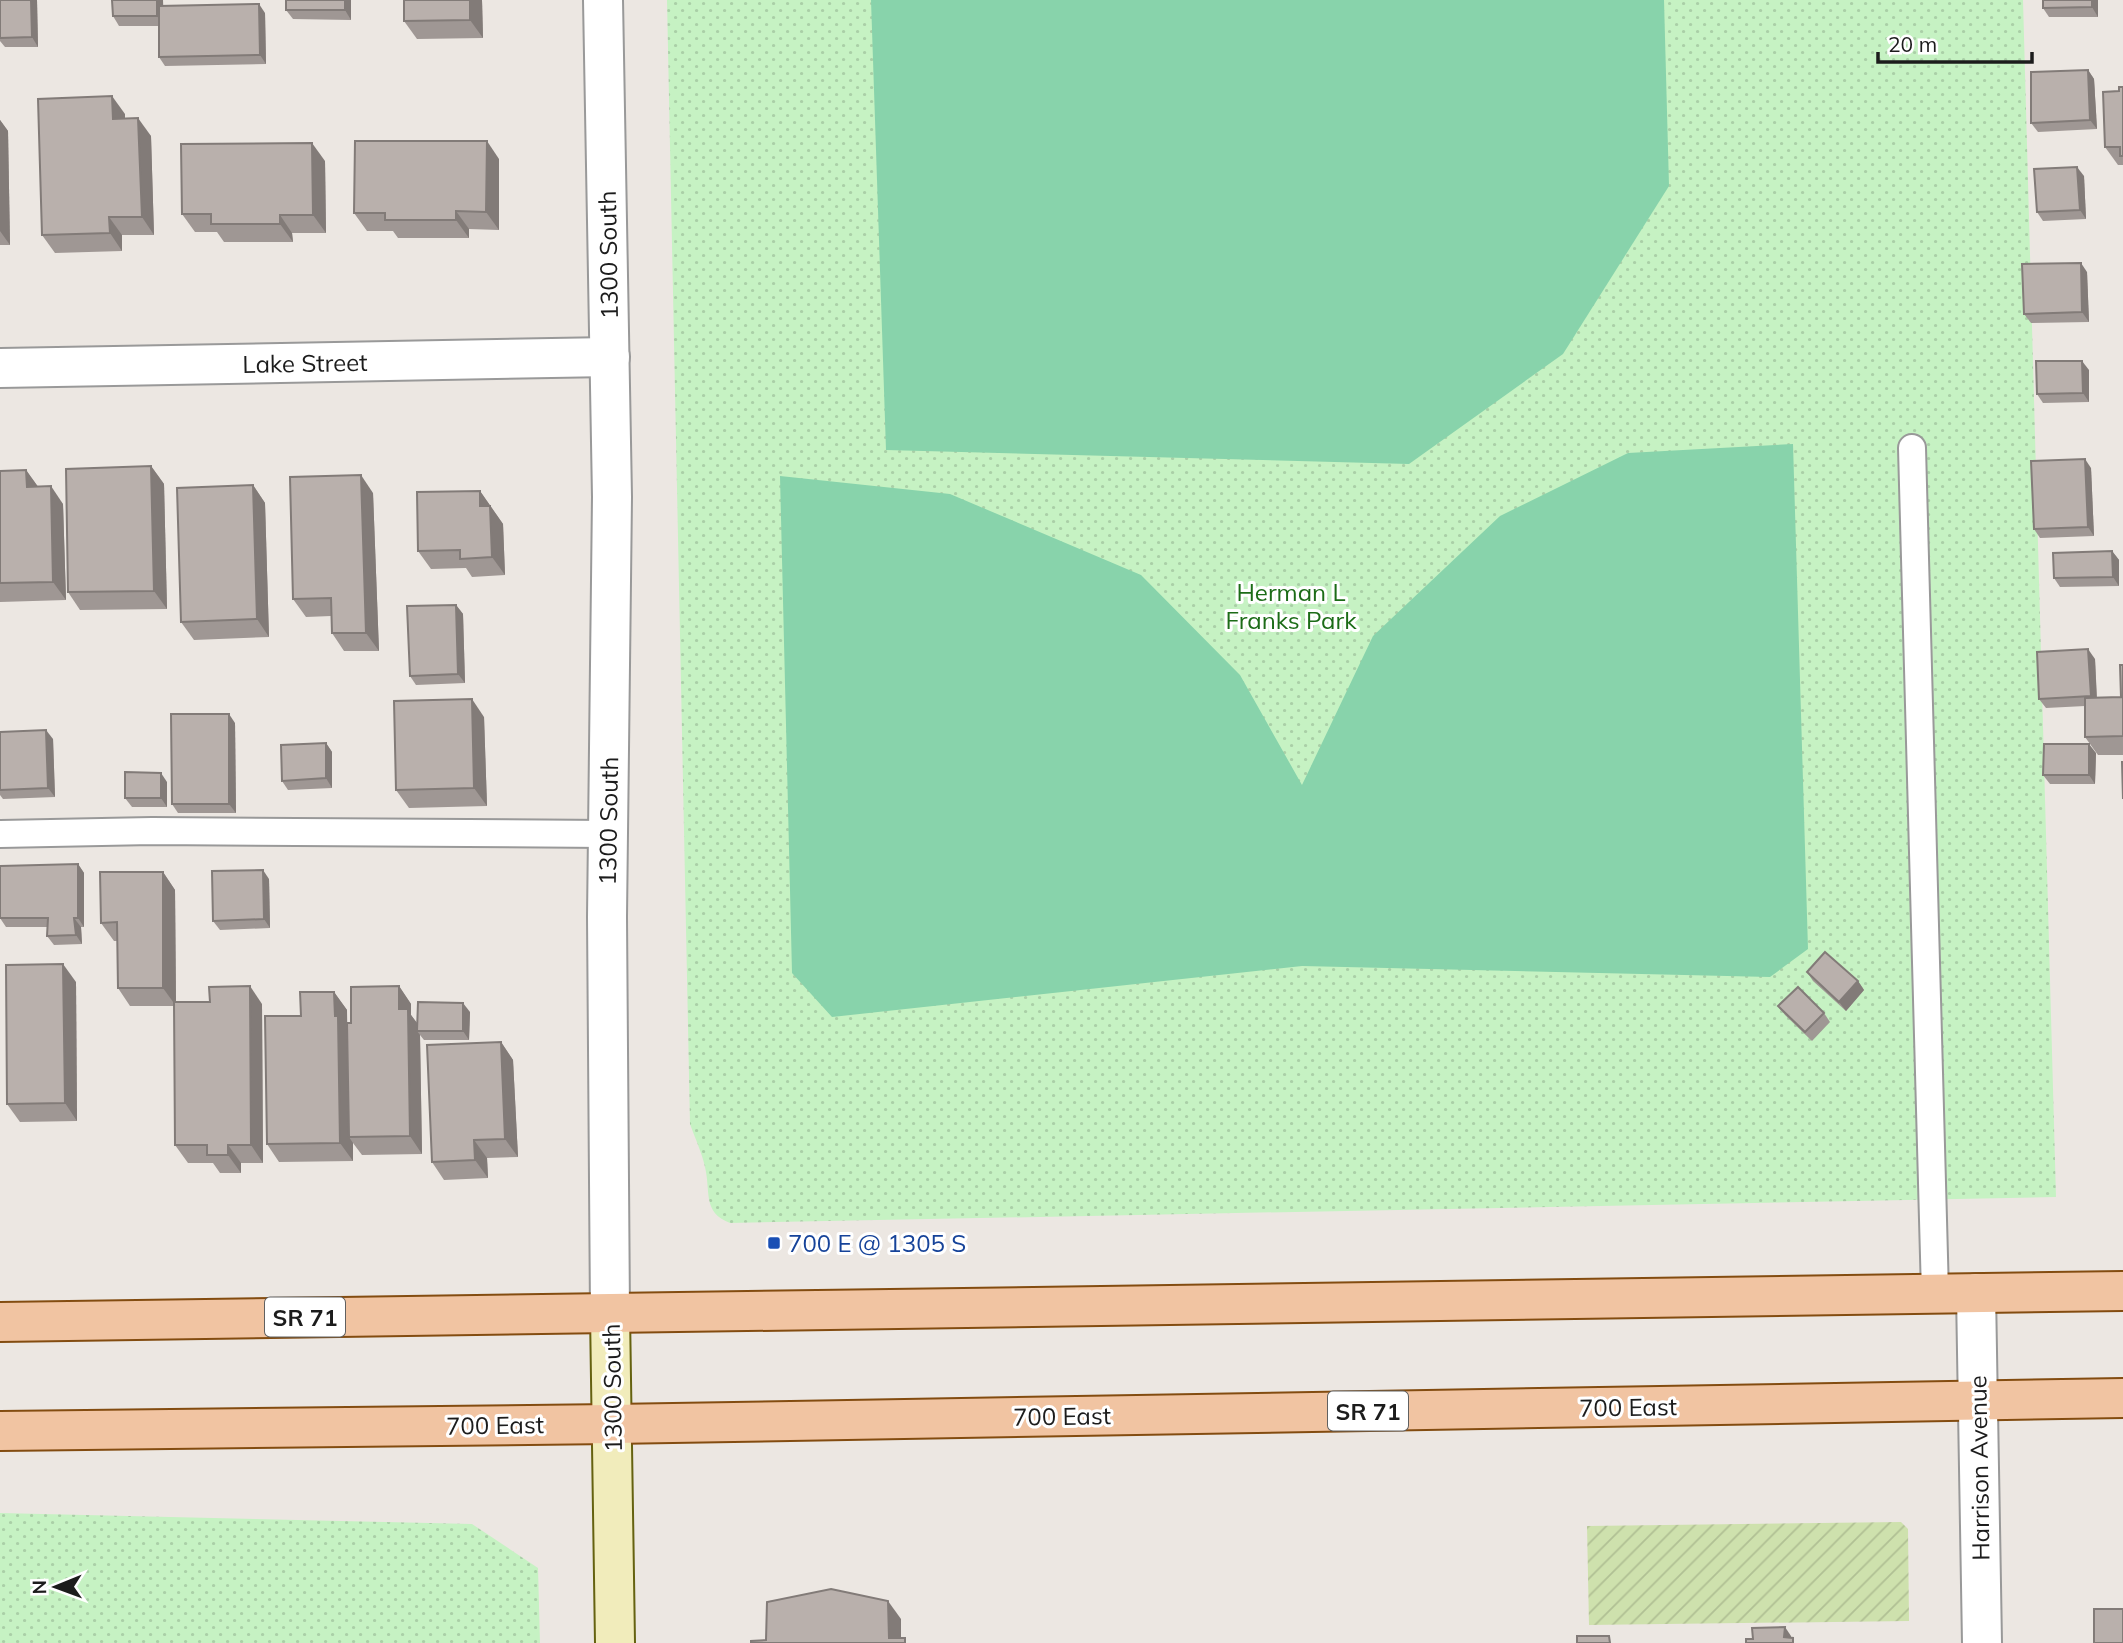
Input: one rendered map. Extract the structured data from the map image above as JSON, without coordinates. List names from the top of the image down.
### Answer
{
  "streets": {
    "main road": ["1300 South", "SR 71", "700 East"],
    "street": ["Lake Street", "Harrison Avenue"]
  },
  "crossings": [
    ["1300 South", "Lake Street"],
    ["1300 South", "SR 71"],
    ["1300 South", "700 East"],
    ["SR 71", "Harrison Avenue"],
    ["700 East", "Harrison Avenue"]
  ],
  "parks": ["Herman L Franks Park"],
  "places": {
    "transit": ["700 E @ 1305 S"]
  },
  "scale_bar": "20 m",
  "north": "left"
}
